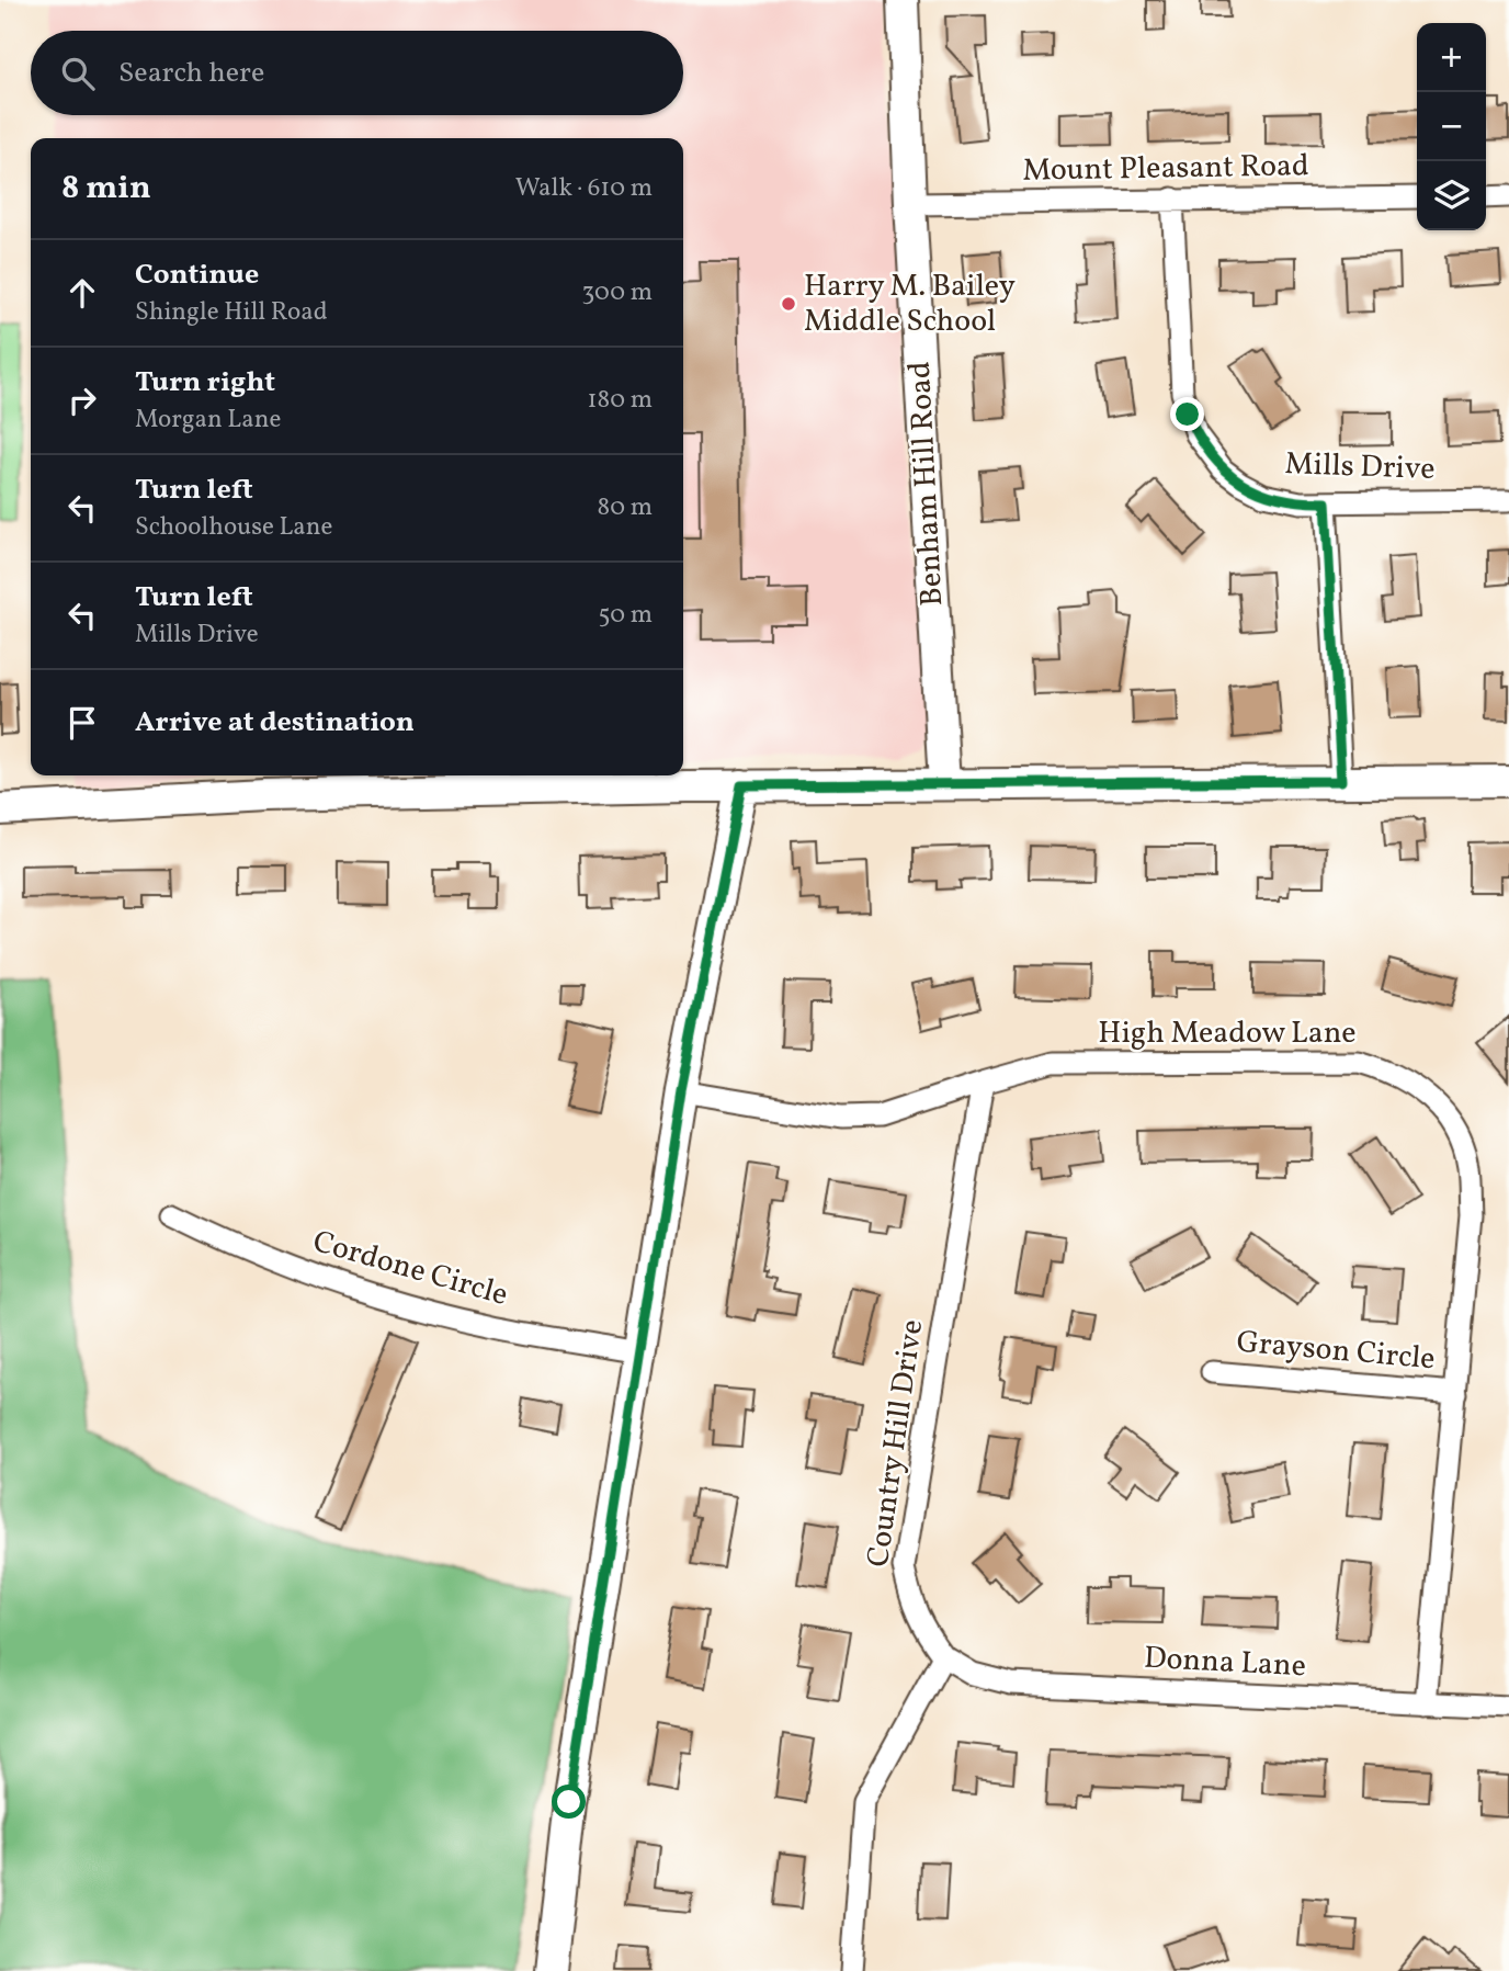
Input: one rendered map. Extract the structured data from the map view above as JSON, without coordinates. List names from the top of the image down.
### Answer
{
  "streets": {
    "street": [
      "Mount Pleasant Road",
      "Mills Drive",
      "Benham Hill Road",
      "High Meadow Lane",
      "Cordone Circle",
      "Grayson Circle",
      "Country Hill Drive",
      "Donna Lane"
    ]
  },
  "crossings": [
    ["Mount Pleasant Road", "Mills Drive"],
    ["Mount Pleasant Road", "Benham Hill Road"],
    ["High Meadow Lane", "Grayson Circle"],
    ["High Meadow Lane", "Country Hill Drive"],
    ["High Meadow Lane", "Donna Lane"],
    ["Country Hill Drive", "Donna Lane"]
  ],
  "places": ["Harry M. Bailey Middle School"],
  "page": {
    "map_buttons": ["+", "−"],
    "search": "Search here",
    "heading": ["8 min", "Walk · 610 m"],
    "list": [
      ["Continue", "Shingle Hill Road", "300 m"],
      ["Turn right", "Morgan Lane", "180 m"],
      ["Turn left", "Schoolhouse Lane", "80 m"],
      ["Turn left", "Mills Drive", "50 m"],
      "Arrive at destination"
    ]
  }
}
